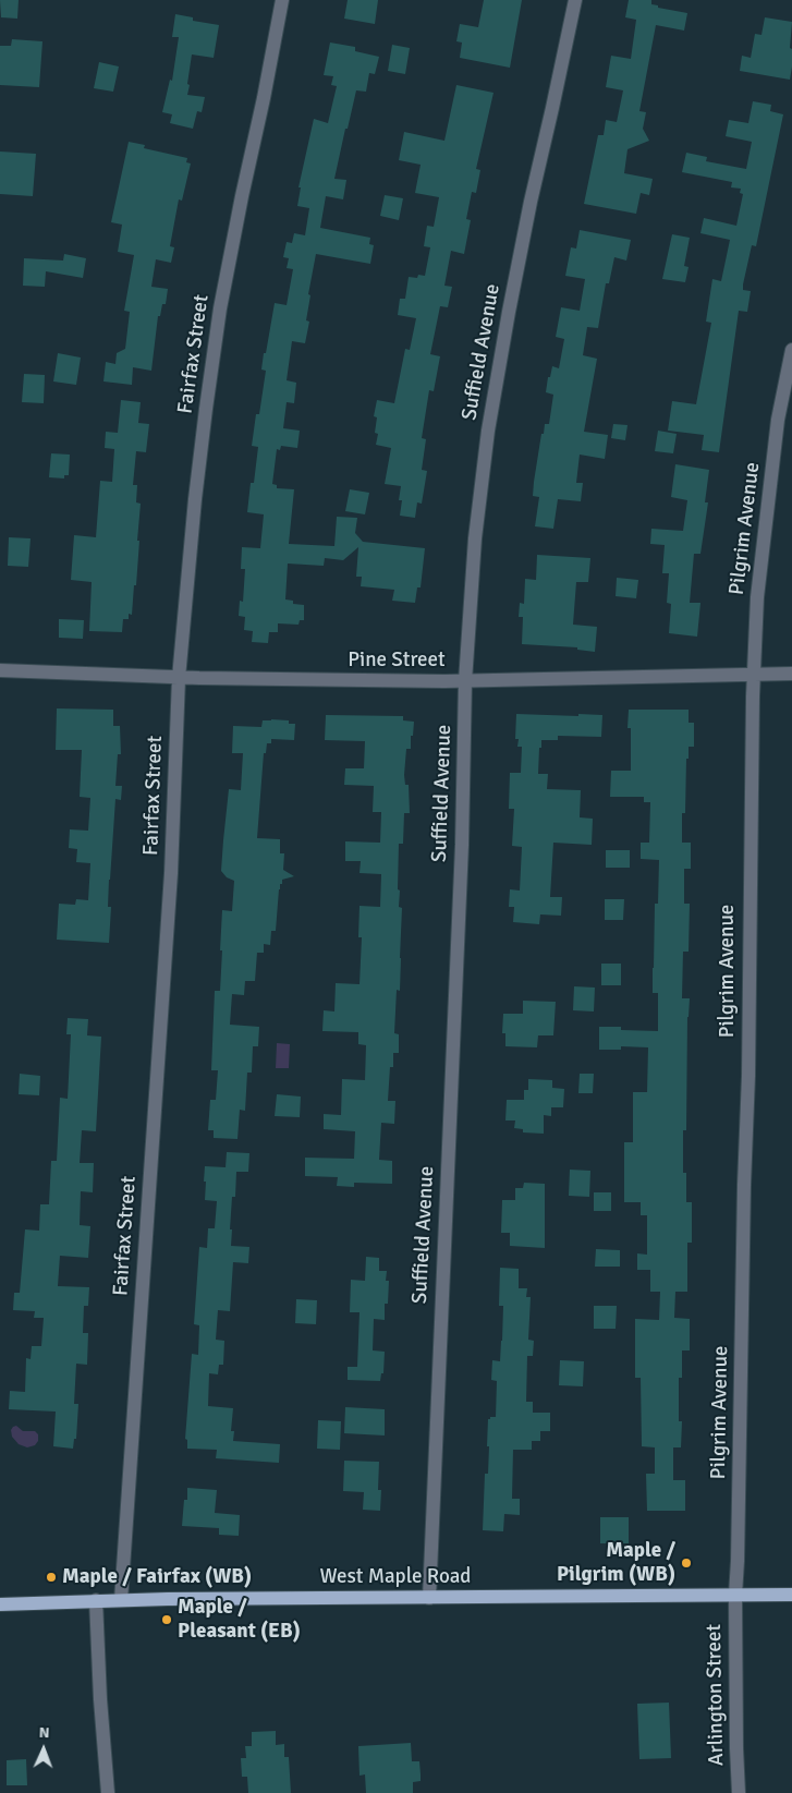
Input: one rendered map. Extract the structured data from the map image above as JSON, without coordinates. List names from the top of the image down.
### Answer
{
  "streets": {
    "main road": ["West Maple Road"],
    "street": [
      "Suffield Avenue",
      "Fairfax Street",
      "Pilgrim Avenue",
      "Pine Street",
      "Arlington Street"
    ]
  },
  "crossings": [
    ["Suffield Avenue", "Pine Street"],
    ["Suffield Avenue", "West Maple Road"],
    ["Fairfax Street", "Pine Street"],
    ["Fairfax Street", "West Maple Road"],
    ["Pilgrim Avenue", "Pine Street"],
    ["Pilgrim Avenue", "West Maple Road"],
    ["Pilgrim Avenue", "Arlington Street"],
    ["West Maple Road", "Arlington Street"]
  ],
  "places": ["Maple / Pilgrim (WB)", "Maple / Fairfax (WB)", "Maple / Pleasant (EB)"],
  "north": "top"
}
